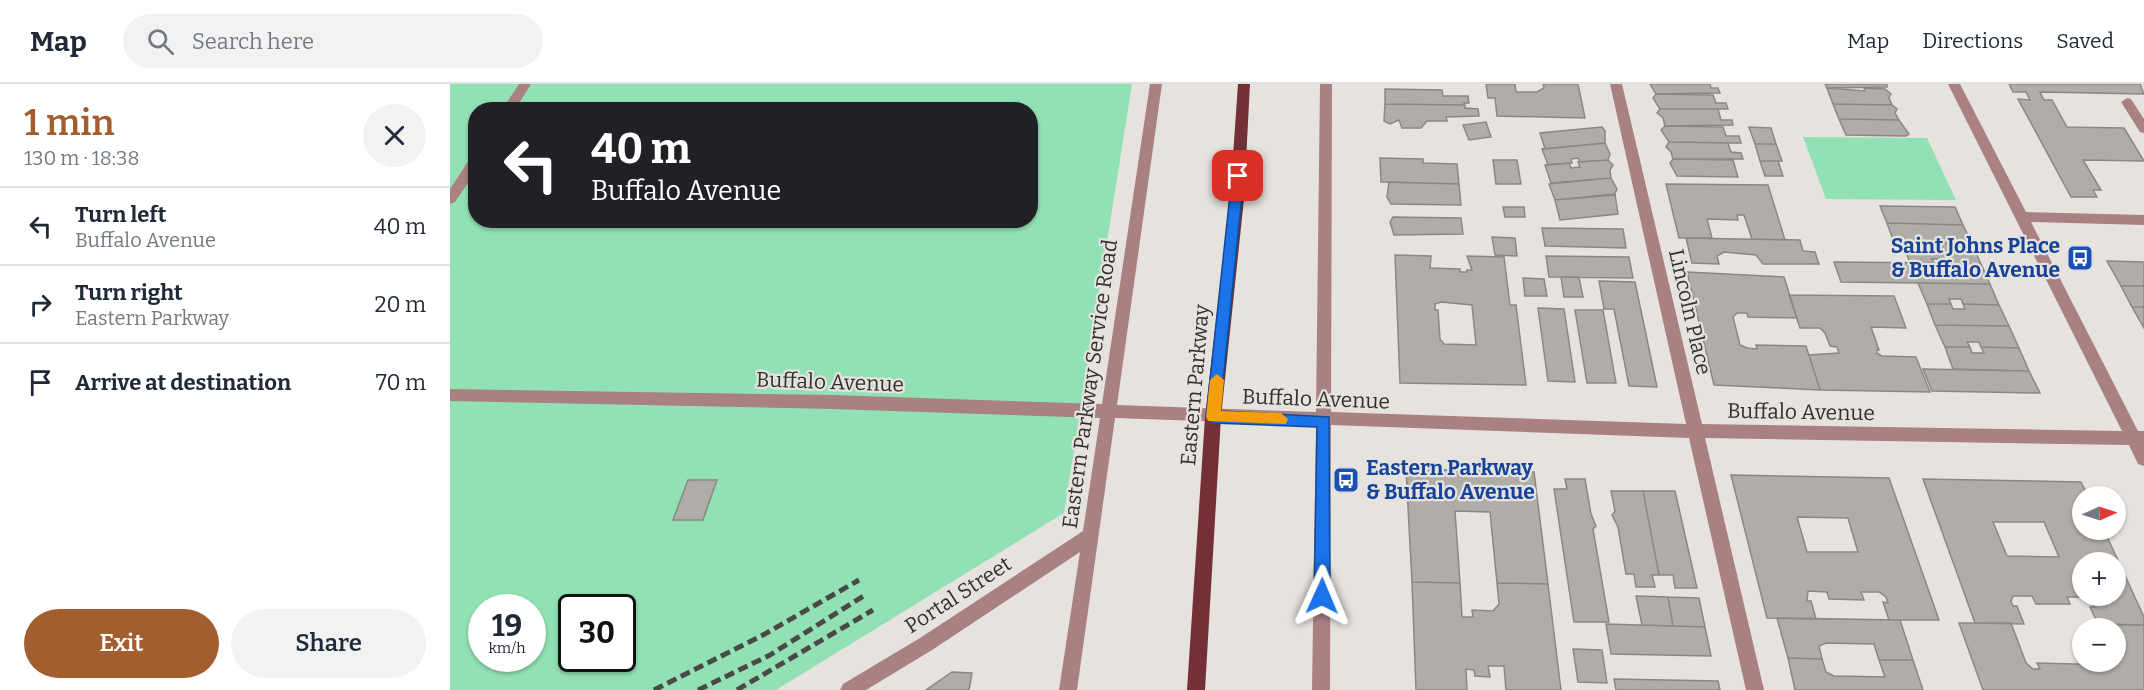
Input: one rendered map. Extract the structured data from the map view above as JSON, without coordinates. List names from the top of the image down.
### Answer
{
  "streets": {
    "main road": ["Eastern Parkway"],
    "street": [
      "Lincoln Place",
      "Buffalo Avenue",
      "Eastern Parkway Service Road",
      "Portal Street"
    ]
  },
  "crossings": [
    ["Lincoln Place", "Buffalo Avenue"],
    ["Buffalo Avenue", "Eastern Parkway Service Road"],
    ["Buffalo Avenue", "Eastern Parkway"],
    ["Eastern Parkway Service Road", "Portal Street"]
  ],
  "places": {
    "bus stop": ["Saint Johns Place & Buffalo Avenue", "Eastern Parkway & Buffalo Avenue"]
  },
  "north": "right",
  "page": {
    "header": "Map",
    "search": "Search here",
    "nav": ["Map", "Directions", "Saved"],
    "heading": ["1 min", "130 m · 18:38"],
    "turn": ["40 m", "Buffalo Avenue"],
    "list": [
      {
        "name": "Turn left",
        "note": "Buffalo Avenue",
        "value": "40 m"
      },
      {
        "name": "Turn right",
        "note": "Eastern Parkway",
        "value": "20 m"
      },
      {
        "name": "Arrive at destination",
        "value": "70 m"
      }
    ],
    "map_buttons": ["+", "−"],
    "speed": "19 km/h",
    "limit": "30",
    "buttons": ["Exit", "Share"]
  }
}
